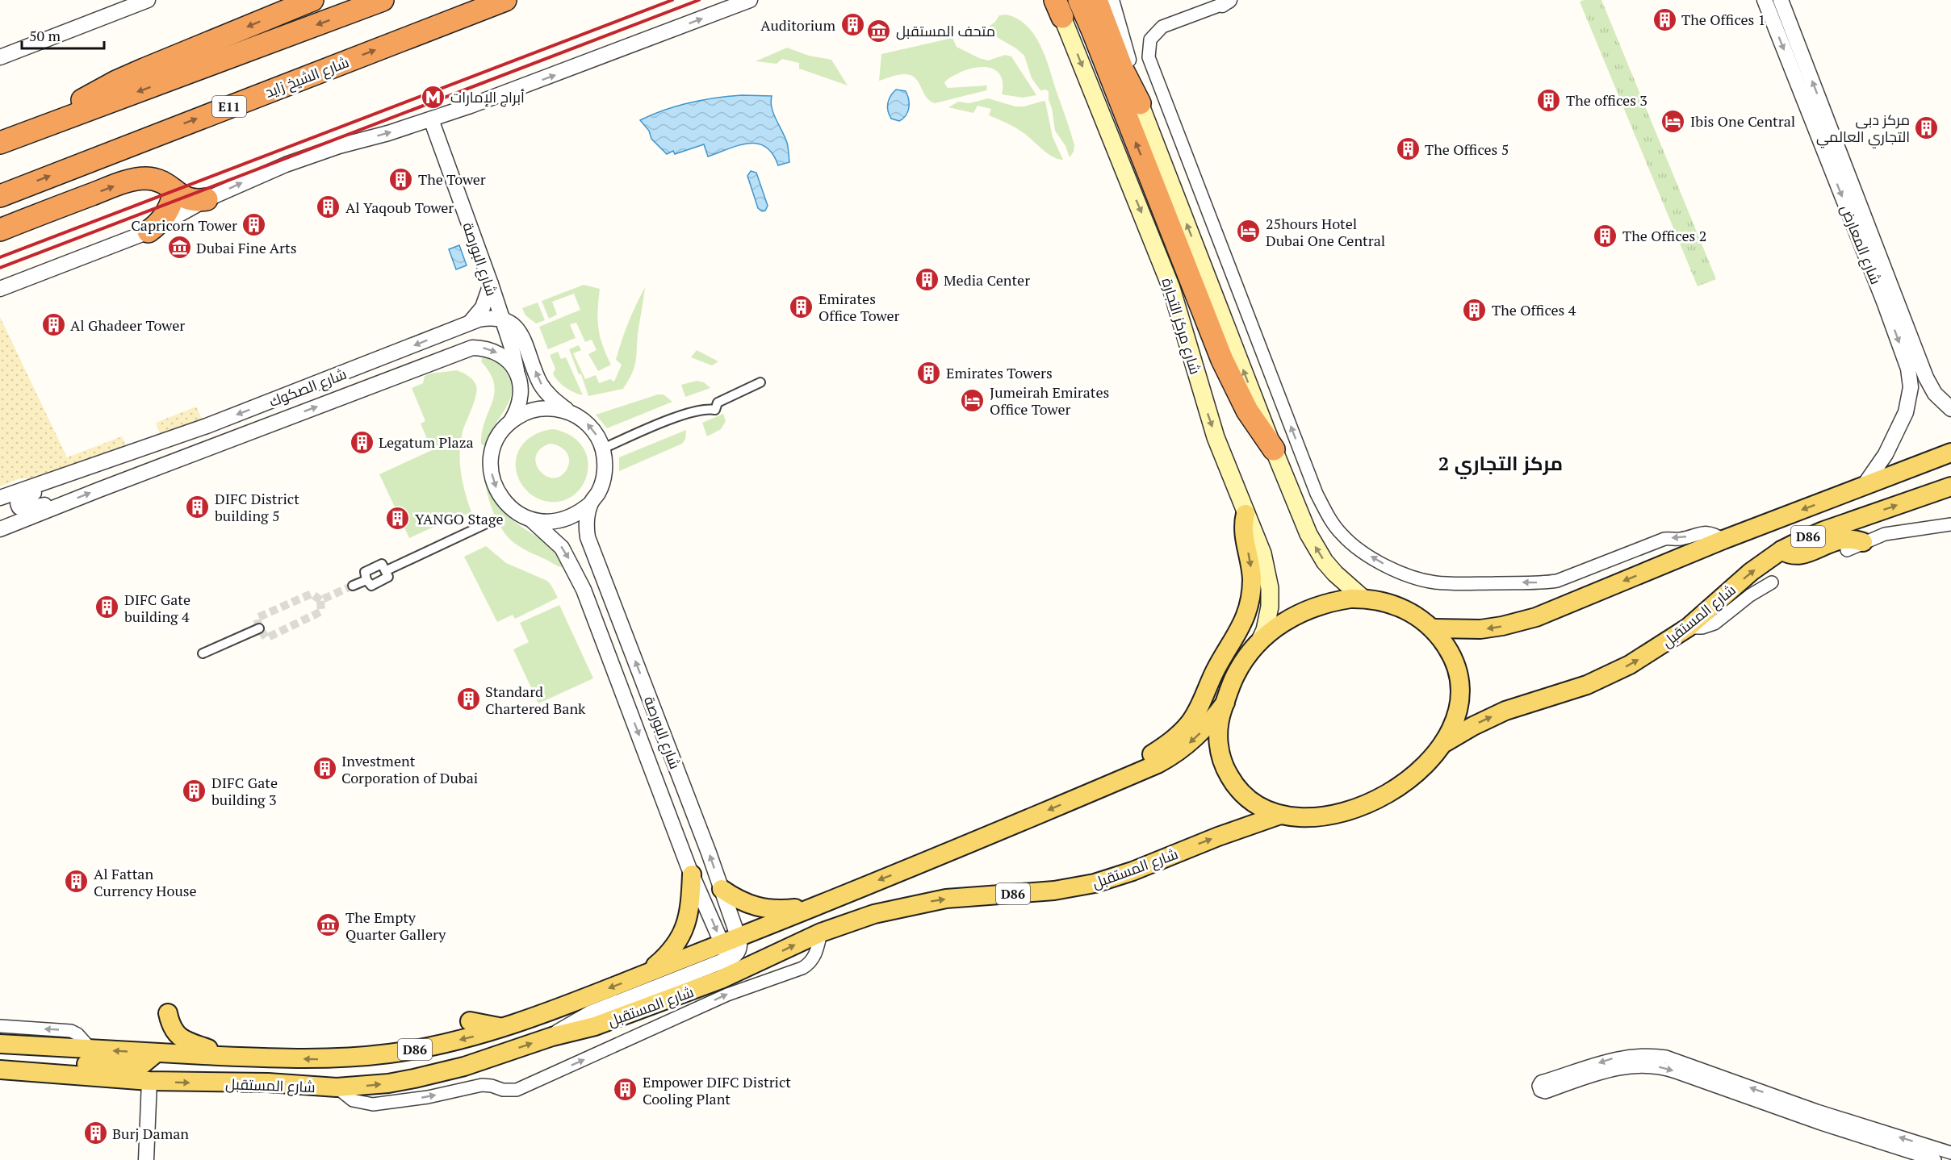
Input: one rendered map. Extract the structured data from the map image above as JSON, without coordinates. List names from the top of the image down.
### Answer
{
  "streets": {
    "highway": ["شارع الشيخ زايد", "E11"],
    "main road": ["شارع مركز التجارة", "D86", "شارع المستقبل"],
    "street": ["شارع المعارض", "شارع البورصة", "شارع الصكوك"]
  },
  "crossings": [
    ["شارع المعارض", "D86"],
    ["شارع البورصة", "شارع الصكوك"],
    ["شارع البورصة", "شارع المستقبل"]
  ],
  "districts": ["مركز التجاري 2"],
  "places": {
    "building": [
      "The Offices 1",
      "Auditorium",
      "The offices 3",
      "مركز دبي التجاري العالمي",
      "The Offices 5",
      "The Tower",
      "Al Yaqoub Tower",
      "Capricorn Tower",
      "The Offices 2",
      "Media Center",
      "Emirates Office Tower",
      "The Offices 4",
      "Al Ghadeer Tower",
      "Emirates Towers",
      "Legatum Plaza",
      "DIFC District building 5",
      "YANGO Stage",
      "DIFC Gate building 4",
      "Standard Chartered Bank",
      "Investment Corporation of Dubai",
      "DIFC Gate building 3",
      "Al Fattan Currency House",
      "Empower DIFC District Cooling Plant",
      "Burj Daman"
    ],
    "museum": ["متحف المستقبل", "Dubai Fine Arts", "The Empty Quarter Gallery"],
    "metro station": ["أبراج الإمارات"],
    "hotel": ["Ibis One Central", "25hours Hotel Dubai One Central", "Jumeirah Emirates Office Tower"]
  },
  "scale_bar": "50 m"
}
